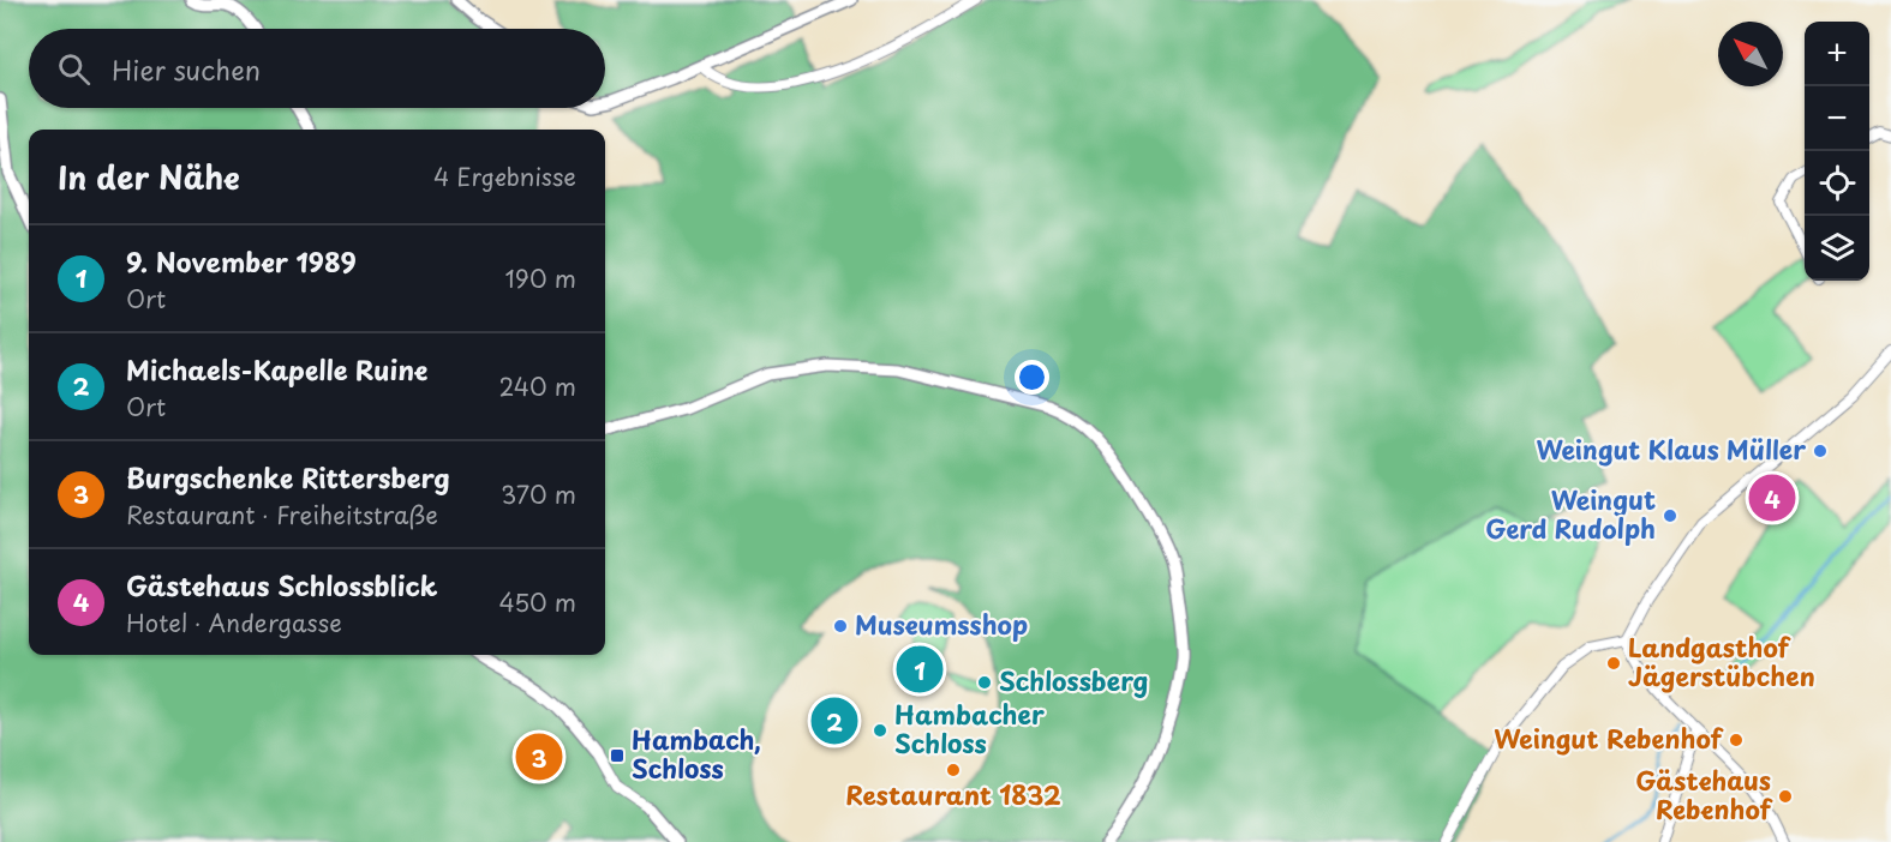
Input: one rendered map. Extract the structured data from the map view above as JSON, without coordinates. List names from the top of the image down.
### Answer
{
  "places": {
    "other": [
      "Weingut Klaus Müller",
      "Weingut Gerd Rudolph",
      "Museumsshop",
      "Landgasthof Jägerstübchen",
      "Schlossberg",
      "Hambacher Schloss",
      "Weingut Rebenhof",
      "Restaurant 1832",
      "Gästehaus Rebenhof"
    ],
    "transit": ["Hambach, Schloss"]
  },
  "north": "top left",
  "page": {
    "map_buttons": ["+", "−"],
    "search": "Hier suchen",
    "heading": ["In der Nähe", "4 Ergebnisse"],
    "list": [
      {
        "mark": "1",
        "name": "9. November 1989",
        "note": "Ort",
        "value": "190 m"
      },
      {
        "mark": "2",
        "name": "Michaels-Kapelle Ruine",
        "note": "Ort",
        "value": "240 m"
      },
      {
        "mark": "3",
        "name": "Burgschenke Rittersberg",
        "note": "Restaurant · Freiheitstraße",
        "value": "370 m"
      },
      {
        "mark": "4",
        "name": "Gästehaus Schlossblick",
        "note": "Hotel · Andergasse",
        "value": "450 m"
      }
    ],
    "pins": [
      "4",
      "1",
      "2",
      "3"
    ]
  }
}
